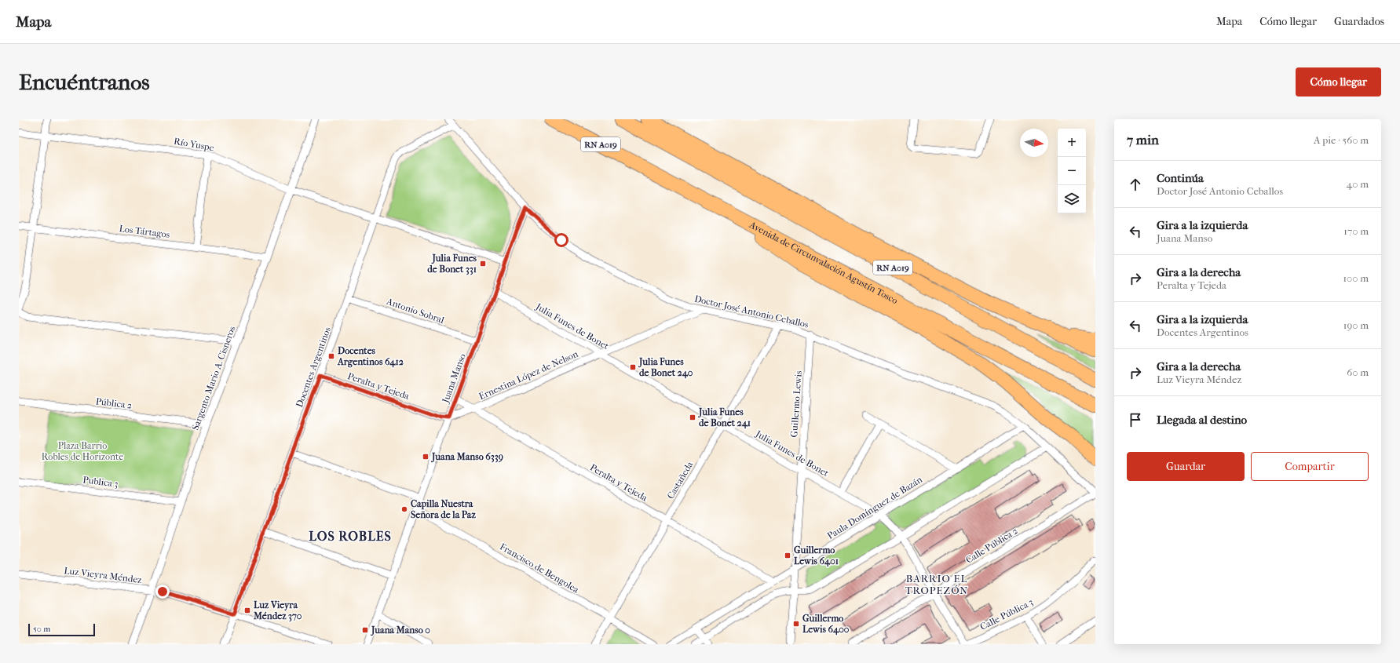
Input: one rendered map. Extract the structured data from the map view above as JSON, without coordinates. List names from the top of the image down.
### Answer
{
  "streets": {
    "highway": ["RN A019", "Avenida de Circunvalación Agustín Tosco"],
    "street": [
      "Río Yuspe",
      "Los Tártagos",
      "Antonio Sobral",
      "Doctor José Antonio Ceballos",
      "Julia Funes de Bonet",
      "Docentes Argentinos",
      "Ernestina López de Nelson",
      "Sargento Mario A. Cisneros",
      "Juana Manso",
      "Peralta y Tejeda",
      "Pública 2",
      "Guillermo Lewis",
      "Castañeda",
      "Publica 3",
      "Paula Domínguez de Bazán",
      "Calle Pública 2",
      "Francisco de Bengolea",
      "Luz Vieyra Méndez",
      "Calle Pública 3"
    ]
  },
  "crossings": [
    ["Río Yuspe", "Docentes Argentinos"],
    ["Río Yuspe", "Sargento Mario A. Cisneros"],
    ["Los Tártagos", "Sargento Mario A. Cisneros"],
    ["Antonio Sobral", "Docentes Argentinos"],
    ["Antonio Sobral", "Juana Manso"],
    ["Doctor José Antonio Ceballos", "Docentes Argentinos"],
    ["Doctor José Antonio Ceballos", "Ernestina López de Nelson"],
    ["Doctor José Antonio Ceballos", "Juana Manso"],
    ["Doctor José Antonio Ceballos", "Guillermo Lewis"],
    ["Doctor José Antonio Ceballos", "Castañeda"],
    ["Doctor José Antonio Ceballos", "Paula Domínguez de Bazán"],
    ["Doctor José Antonio Ceballos", "Calle Pública 2"],
    ["Julia Funes de Bonet", "Ernestina López de Nelson"],
    ["Julia Funes de Bonet", "Juana Manso"],
    ["Julia Funes de Bonet", "Guillermo Lewis"],
    ["Julia Funes de Bonet", "Castañeda"],
    ["Julia Funes de Bonet", "Paula Domínguez de Bazán"],
    ["Julia Funes de Bonet", "Calle Pública 2"],
    ["Julia Funes de Bonet", "Calle Pública 3"],
    ["Docentes Argentinos", "Peralta y Tejeda"],
    ["Docentes Argentinos", "Luz Vieyra Méndez"],
    ["Ernestina López de Nelson", "Juana Manso"],
    ["Ernestina López de Nelson", "Peralta y Tejeda"],
    ["Sargento Mario A. Cisneros", "Pública 2"],
    ["Sargento Mario A. Cisneros", "Publica 3"],
    ["Sargento Mario A. Cisneros", "Luz Vieyra Méndez"],
    ["Juana Manso", "Peralta y Tejeda"],
    ["Juana Manso", "Francisco de Bengolea"],
    ["Peralta y Tejeda", "Castañeda"],
    ["Peralta y Tejeda", "Paula Domínguez de Bazán"],
    ["Guillermo Lewis", "Paula Domínguez de Bazán"],
    ["Castañeda", "Francisco de Bengolea"]
  ],
  "districts": ["LOS ROBLES", "BARRIO EL TROPEZÓN"],
  "parks": ["Plaza Barrio Robles de Horizonte"],
  "places": {
    "transit": [
      "Julia Funes de Bonet 331",
      "Docentes Argentinos 6412",
      "Julia Funes de Bonet 240",
      "Julia Funes de Bonet 241",
      "Juana Manso 6339",
      "Guillermo Lewis 6401",
      "Luz Vieyra Méndez 370",
      "Guillermo Lewis 6400",
      "Juana Manso 0"
    ],
    "other": ["Capilla Nuestra Señora de la Paz"]
  },
  "scale_bar": "50 m",
  "north": "right",
  "page": {
    "header": "Mapa",
    "nav": ["Mapa", "Cómo llegar", "Guardados"],
    "buttons": [
      "Cómo llegar",
      ["Guardar", "Compartir"]
    ],
    "title": "Encuéntranos",
    "heading": ["7 min", "A pie · 560 m"],
    "map_buttons": ["+", "−"],
    "list": [
      ["Continúa", "Doctor José Antonio Ceballos", "40 m"],
      ["Gira a la izquierda", "Juana Manso", "170 m"],
      ["Gira a la derecha", "Peralta y Tejeda", "100 m"],
      ["Gira a la izquierda", "Docentes Argentinos", "190 m"],
      ["Gira a la derecha", "Luz Vieyra Méndez", "60 m"],
      "Llegada al destino"
    ],
    "scale": "50 m"
  }
}
